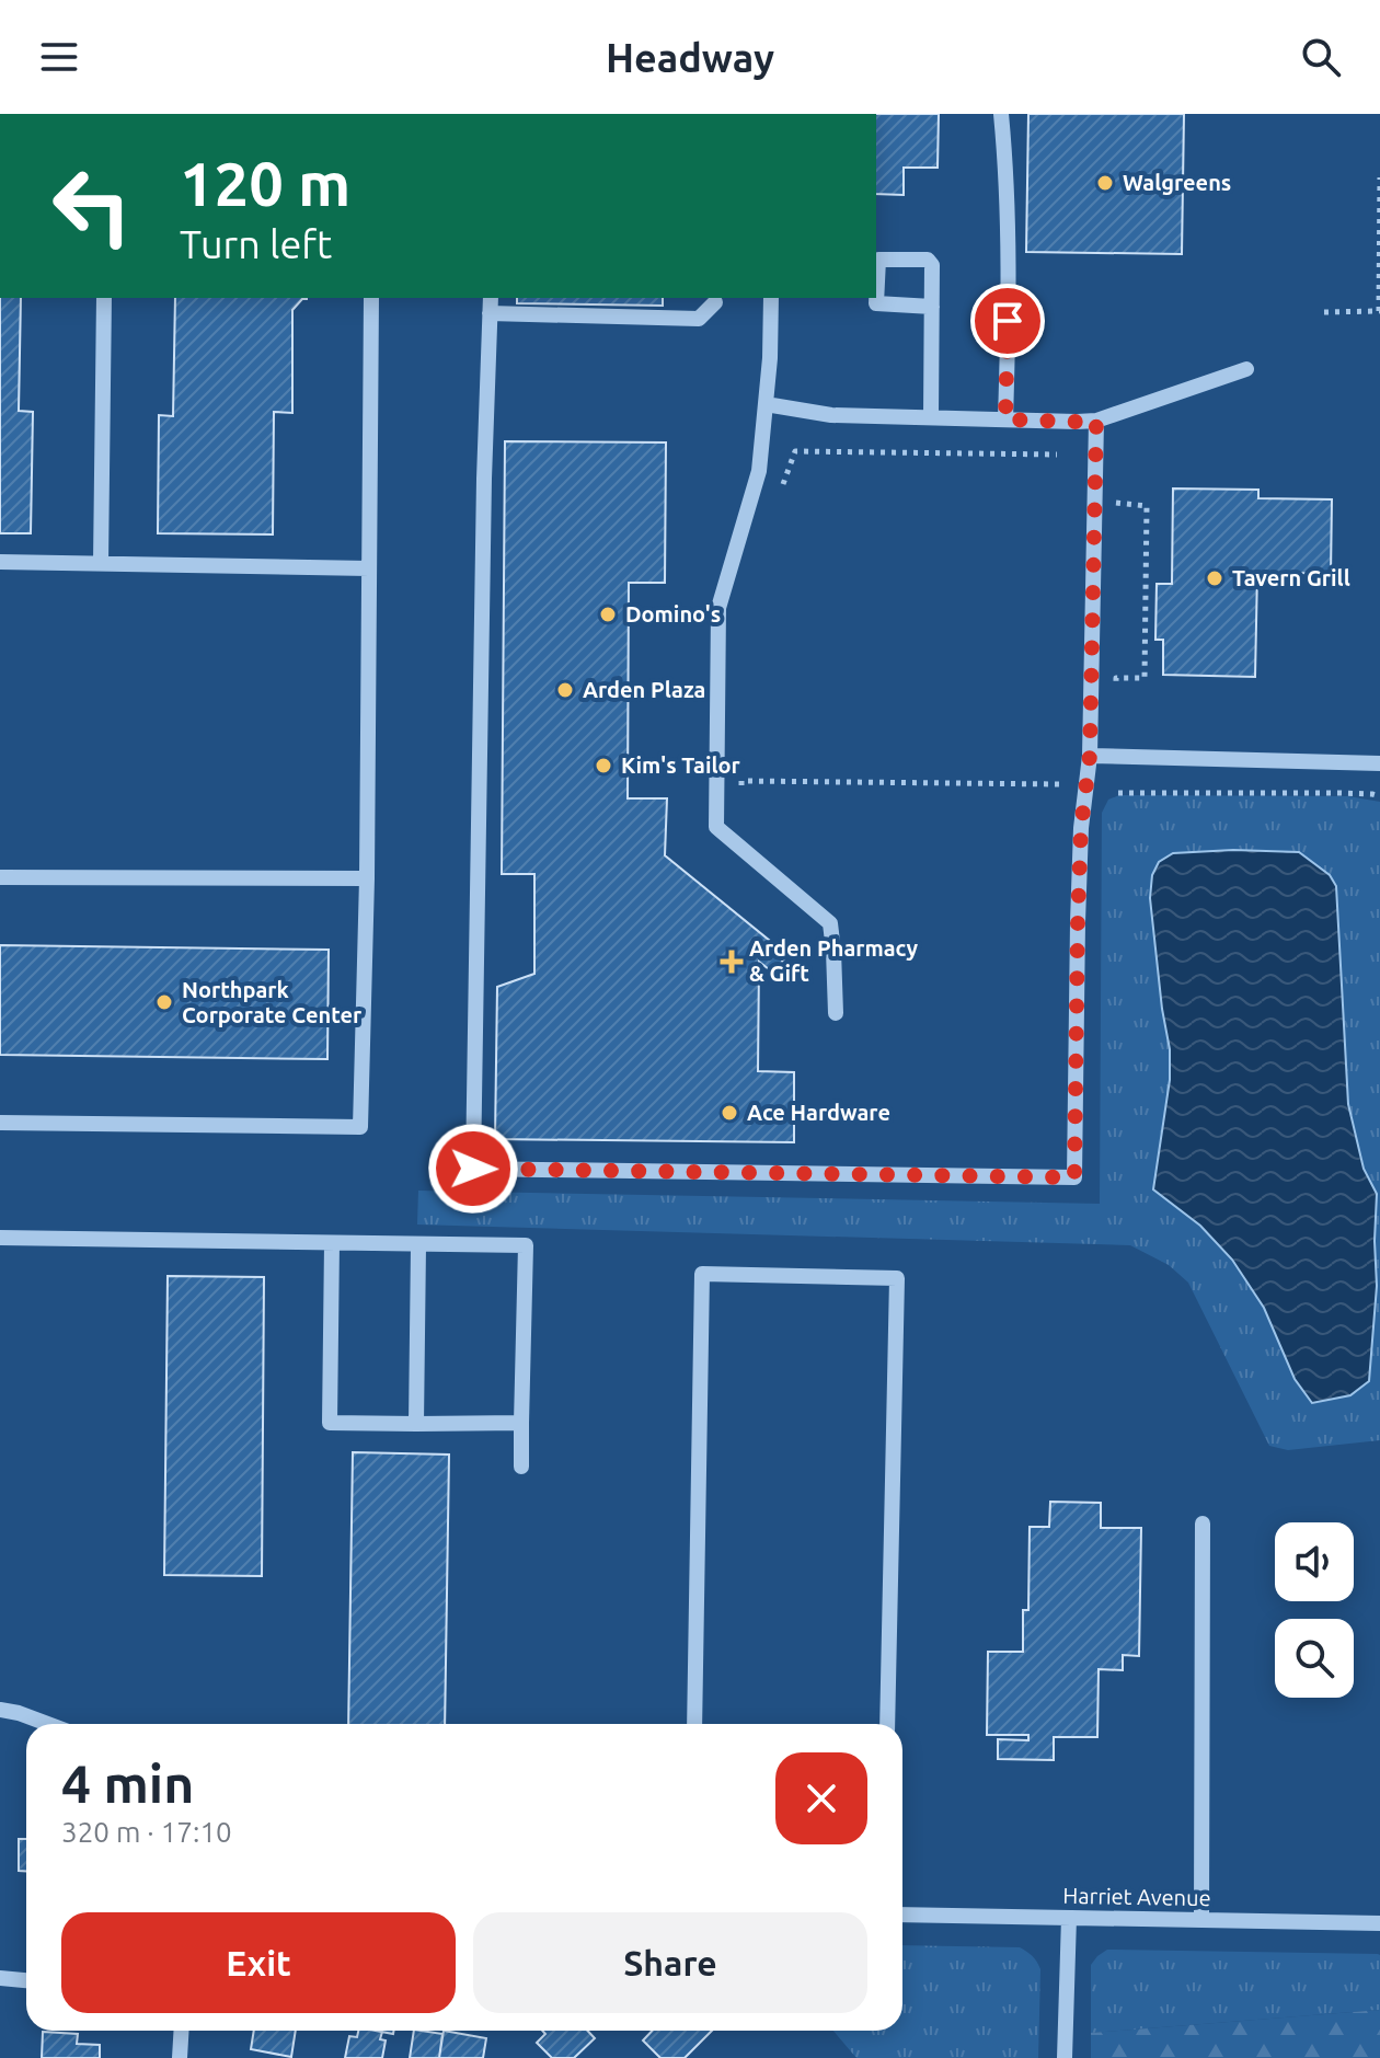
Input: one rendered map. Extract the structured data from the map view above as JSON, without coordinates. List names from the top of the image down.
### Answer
{
  "streets": {
    "street": ["Harriet Avenue"]
  },
  "places": {
    "other": [
      "Walgreens",
      "Tavern Grill",
      "Domino's",
      "Arden Plaza",
      "Kim's Tailor",
      "Northpark Corporate Center",
      "Ace Hardware"
    ],
    "health": ["Arden Pharmacy & Gift"]
  },
  "page": {
    "header": "Headway",
    "turn": ["120 m", "Turn left"],
    "heading": ["4 min", "320 m · 17:10"],
    "buttons": ["Exit", "Share"]
  }
}
